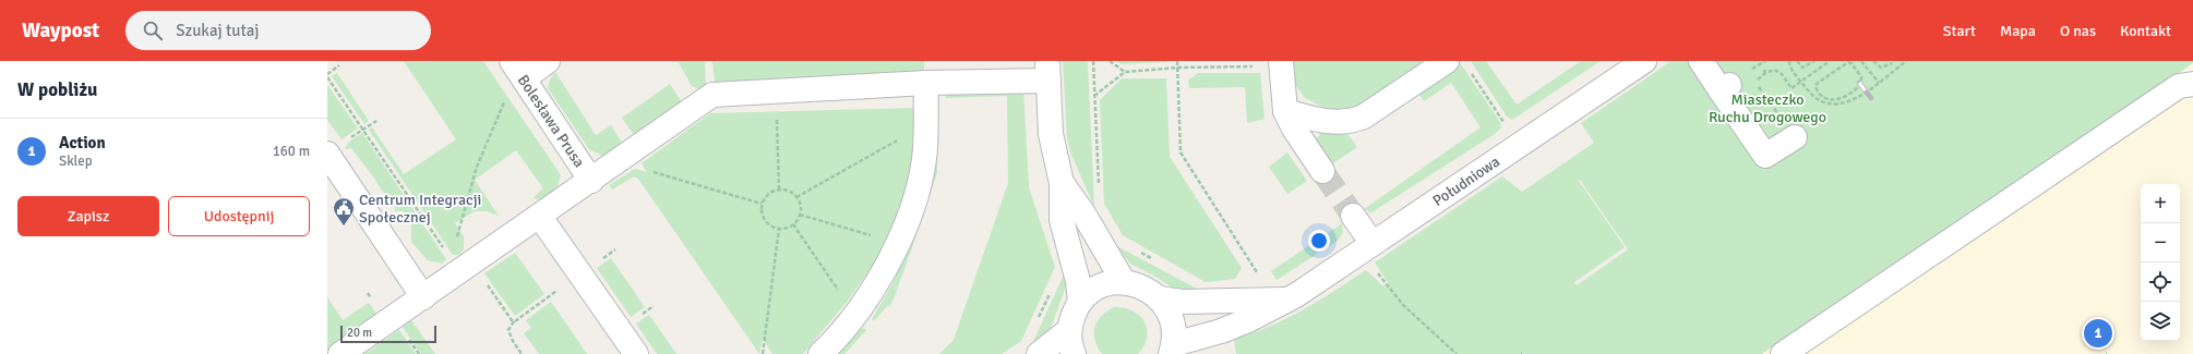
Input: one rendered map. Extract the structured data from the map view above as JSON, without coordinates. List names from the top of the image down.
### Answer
{
  "streets": {
    "street": ["Bolesława Prusa", "Południowa"]
  },
  "parks": ["Miasteczko Ruchu Drogowego"],
  "places": {
    "public building": ["Centrum Integracji Społecznej"]
  },
  "scale_bar": "20 m",
  "page": {
    "header": "Waypost",
    "search": "Szukaj tutaj",
    "nav": [
      "Start",
      "Mapa",
      "O nas",
      "Kontakt"
    ],
    "heading": "W pobliżu",
    "list": [
      {
        "mark": "1",
        "name": "Action",
        "note": "Sklep",
        "value": "160 m"
      }
    ],
    "buttons": ["Zapisz", "Udostępnij"],
    "map_buttons": ["+", "−"],
    "pins": "1",
    "scale": "20 m"
  }
}
